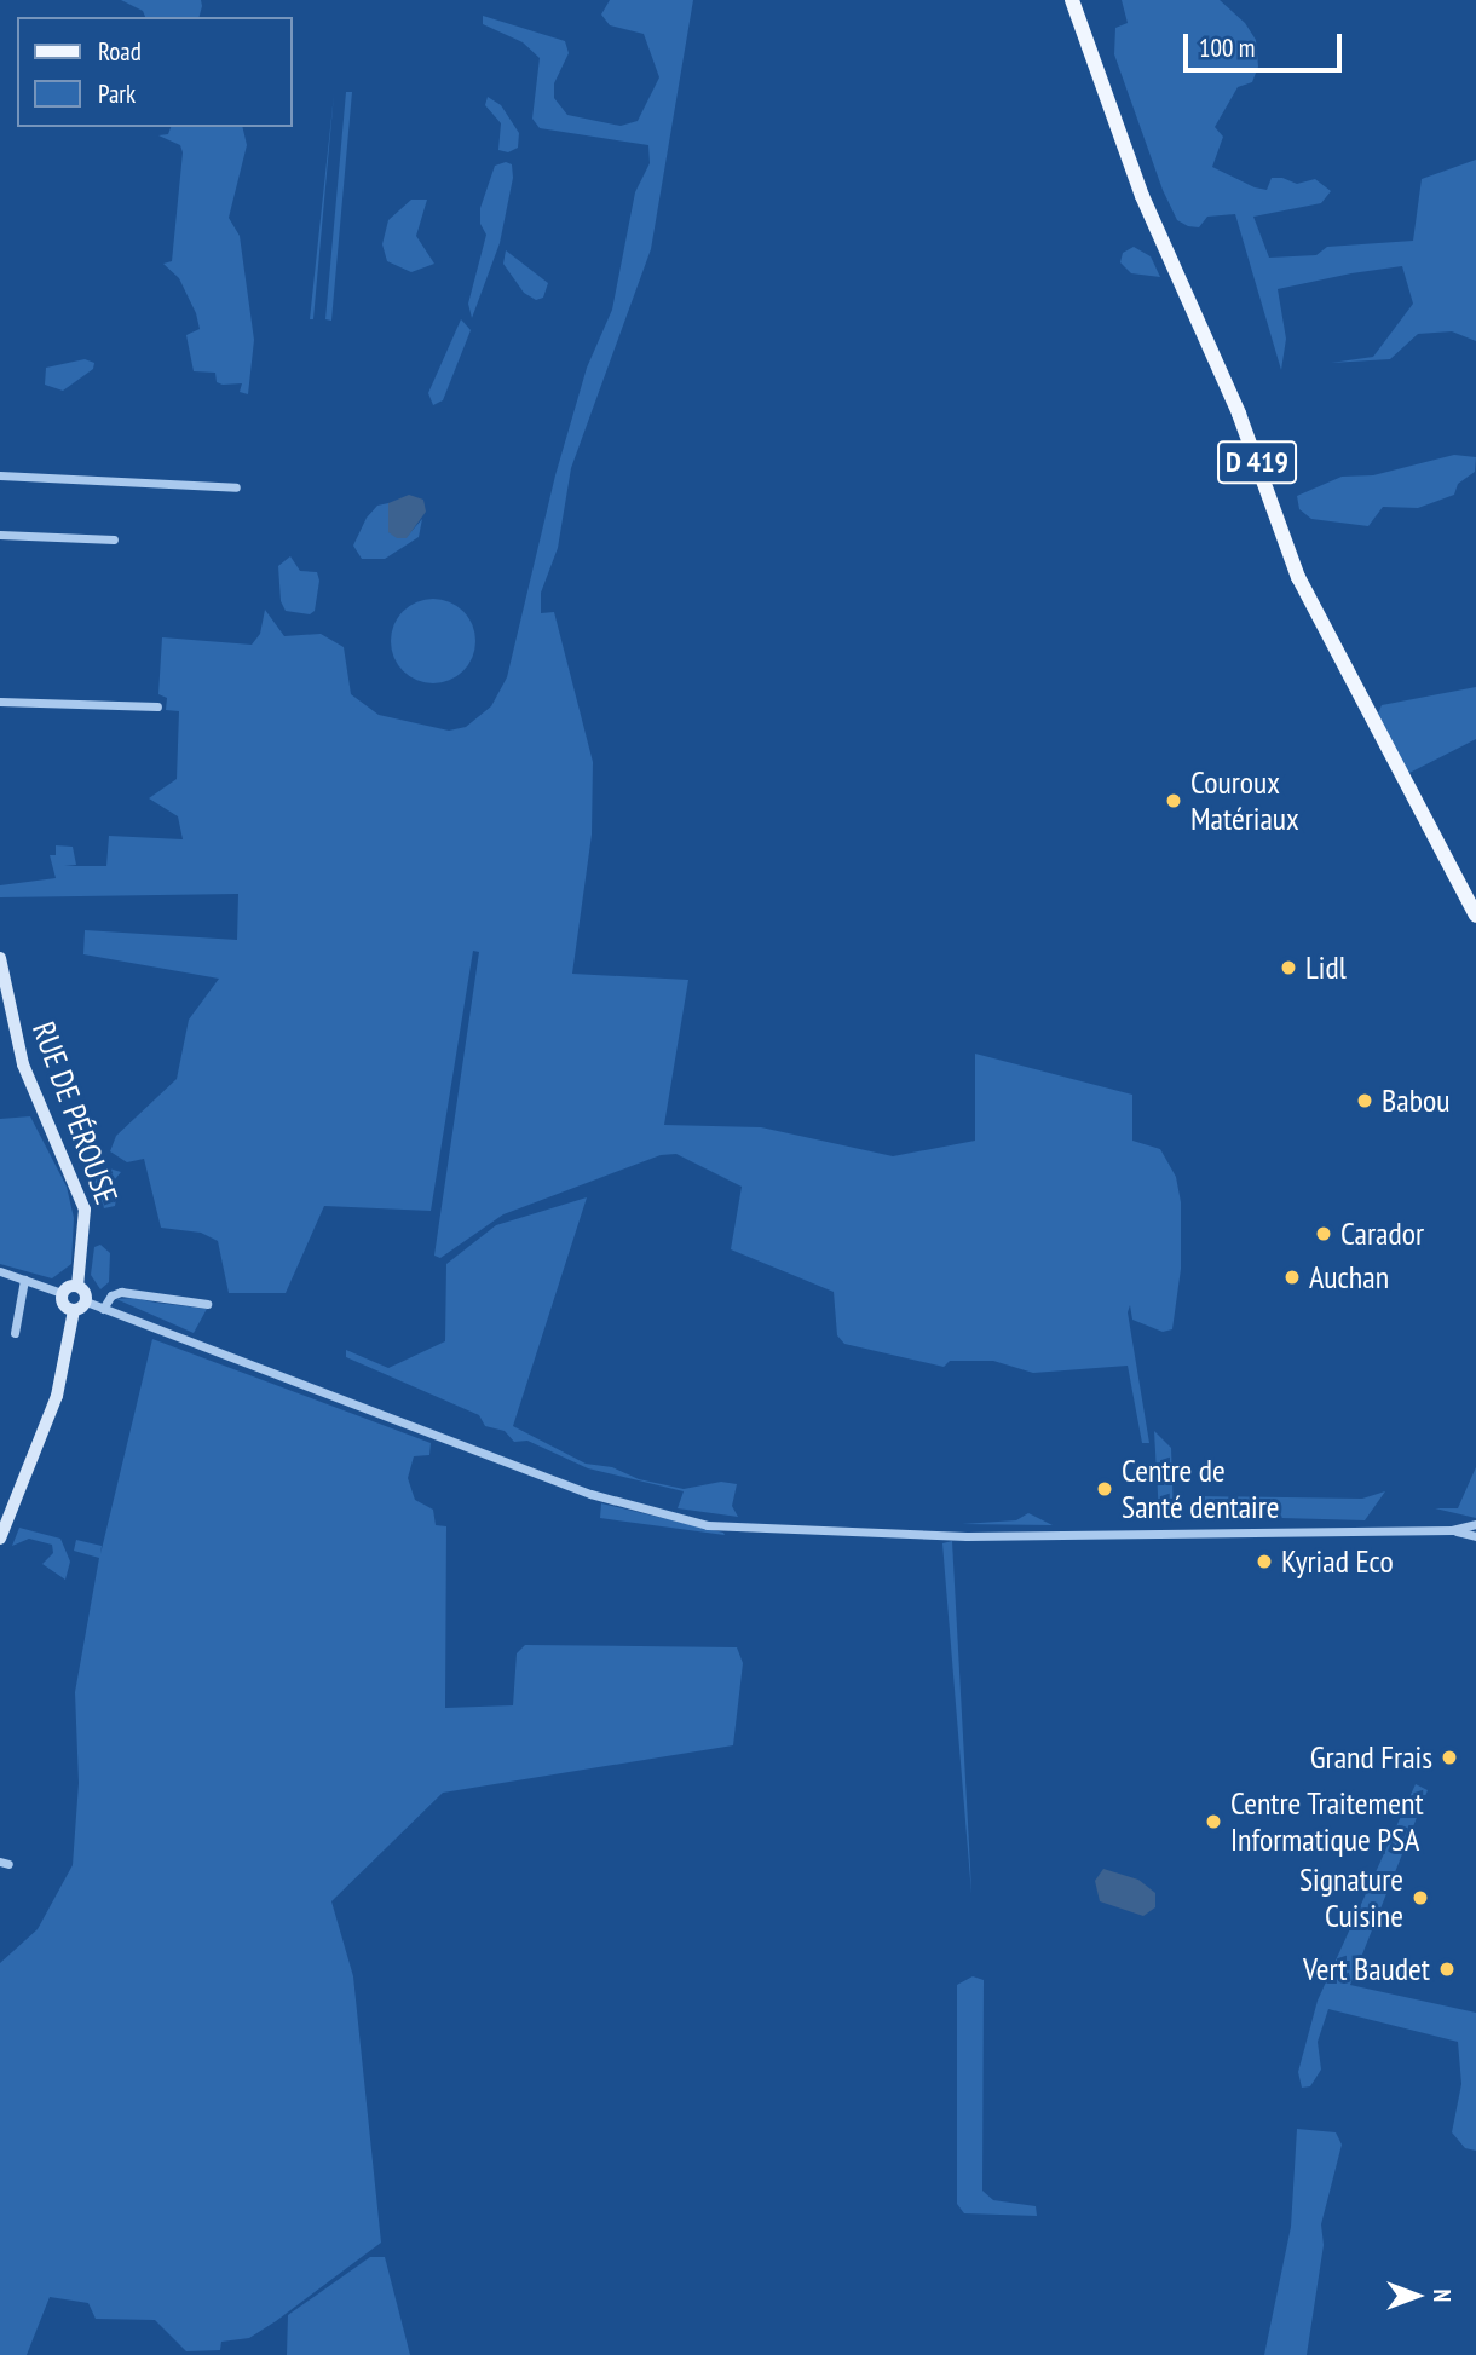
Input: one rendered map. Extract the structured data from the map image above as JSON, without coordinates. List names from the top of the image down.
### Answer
{
  "streets": {
    "main road": ["D 419"],
    "street": ["RUE DE PÉROUSE"]
  },
  "places": [
    "Couroux Matériaux",
    "Lidl",
    "Babou",
    "Carador",
    "Auchan",
    "Centre de Santé dentaire",
    "Kyriad Eco",
    "Grand Frais",
    "Centre Traitement Informatique PSA",
    "Signature Cuisine",
    "Vert Baudet"
  ],
  "legend": ["Road", "Park"],
  "scale_bar": "100 m",
  "north": "right"
}
